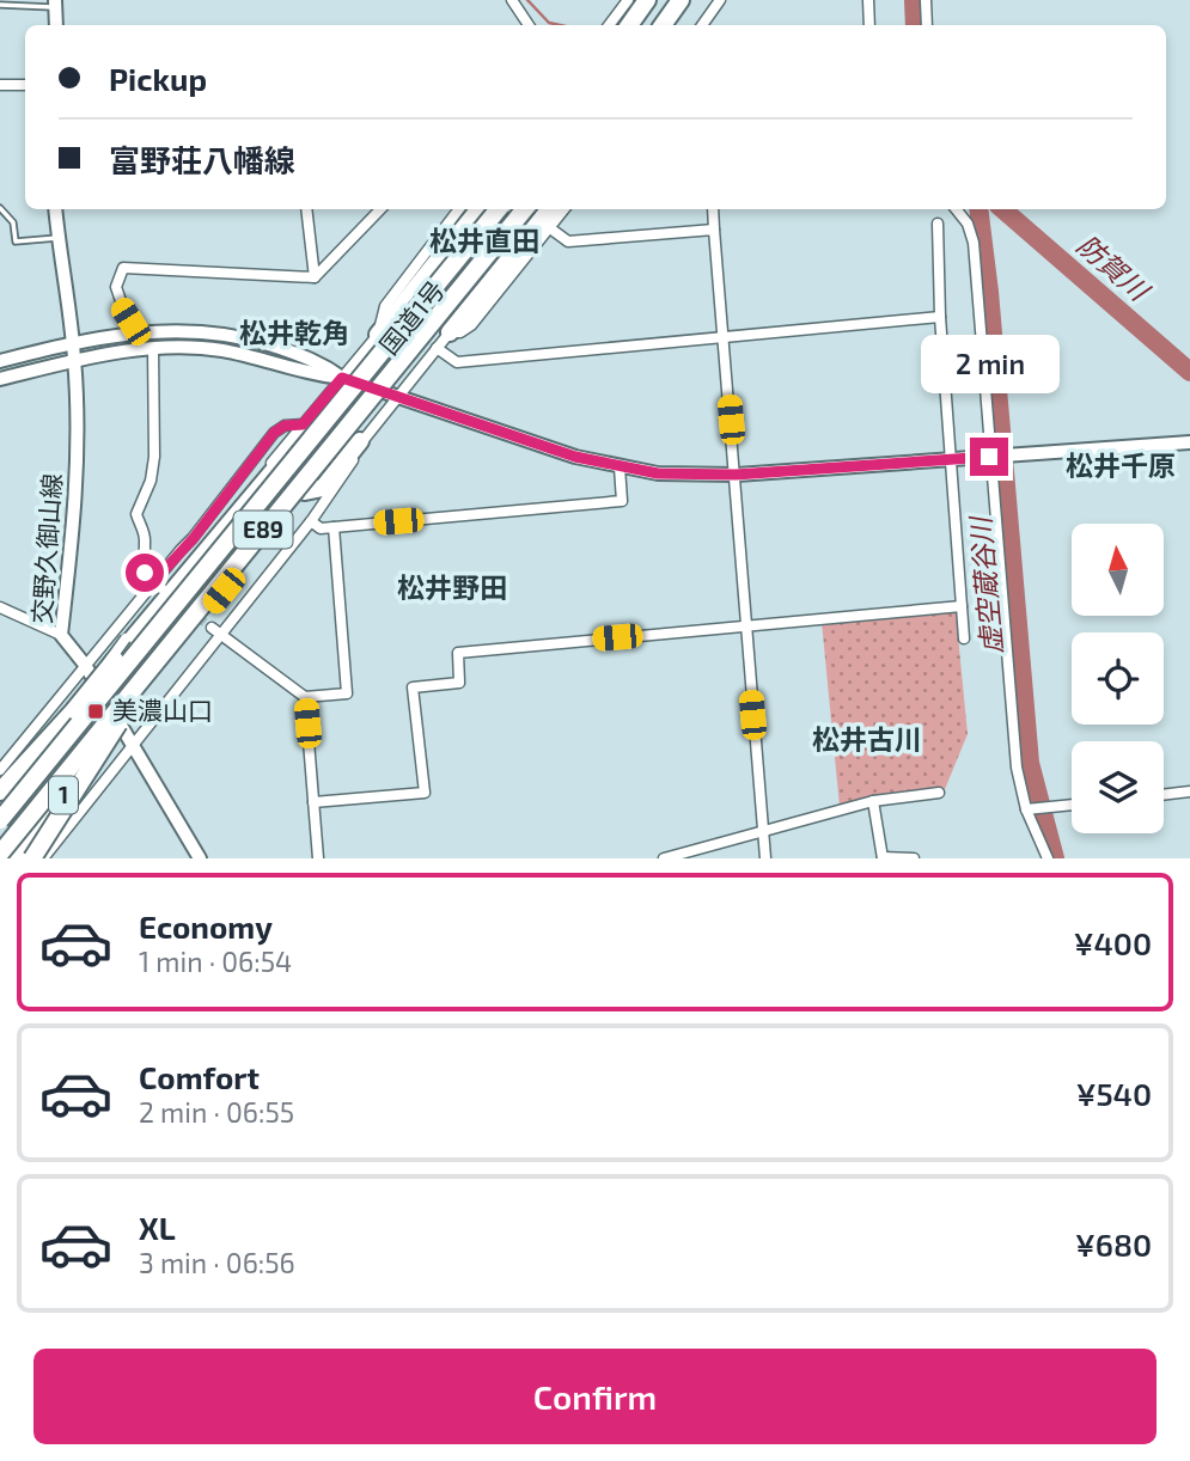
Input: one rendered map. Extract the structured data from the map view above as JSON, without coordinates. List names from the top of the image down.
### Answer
{
  "streets": {
    "highway": ["国道1号", "E89", "1"],
    "main road": ["交野久御山線"]
  },
  "districts": [
    "松井直田",
    "松井乾角",
    "松井千原",
    "松井野田",
    "松井古川"
  ],
  "water": ["防賀川", "虚空蔵谷川"],
  "places": {
    "transit": ["美濃山口"]
  },
  "north": "top",
  "page": {
    "banner": ["Pickup", "富野荘八幡線"],
    "bubble": "2 min",
    "list": [
      {
        "name": "Economy",
        "note": "1 min · 06:54",
        "value": "¥400"
      },
      {
        "name": "Comfort",
        "note": "2 min · 06:55",
        "value": "¥540"
      },
      {
        "name": "XL",
        "note": "3 min · 06:56",
        "value": "¥680"
      }
    ],
    "buttons": "Confirm"
  }
}
